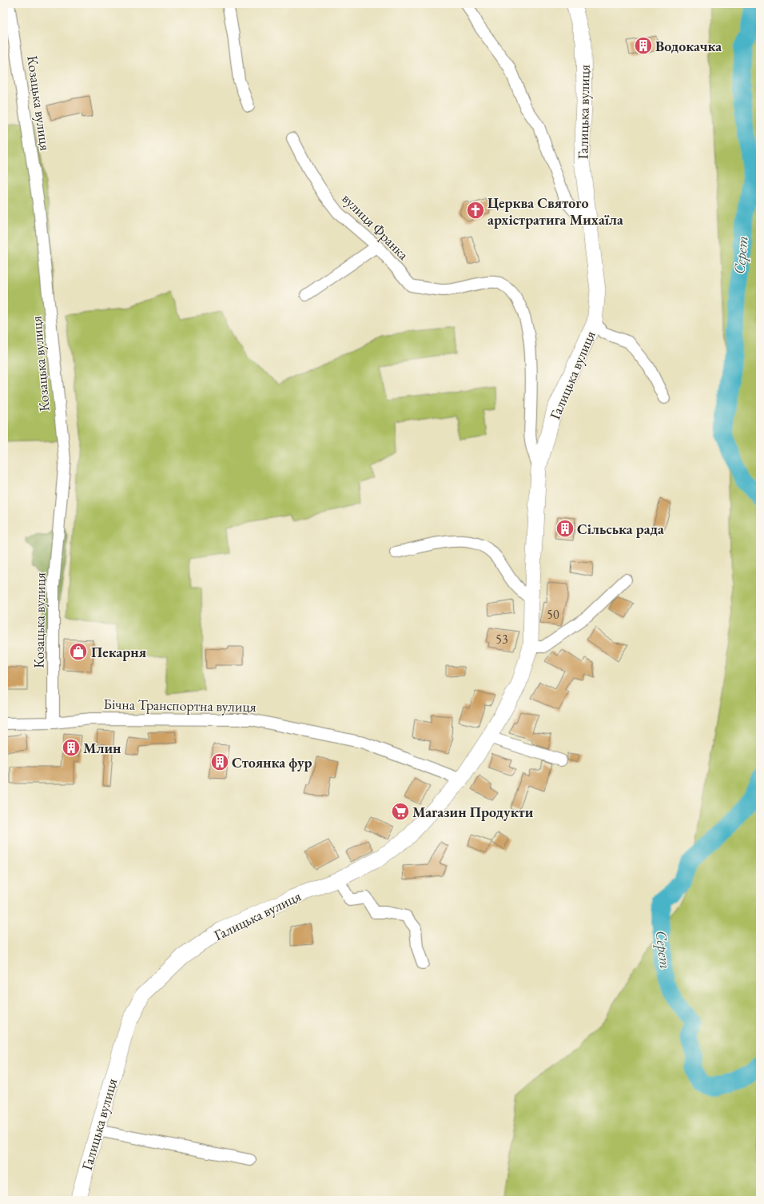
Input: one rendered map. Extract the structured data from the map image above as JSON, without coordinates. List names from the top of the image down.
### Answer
{
  "streets": {
    "main road": ["Галицька вулиця"],
    "street": ["Козацька вулиця", "вулиця Франка", "Бічна Транспортна вулиця"]
  },
  "crossings": [
    ["Козацька вулиця", "Бічна Транспортна вулиця"],
    ["Галицька вулиця", "вулиця Франка"],
    ["Галицька вулиця", "Бічна Транспортна вулиця"]
  ],
  "water": ["Серет"],
  "places": {
    "building": [
      "Водокачка",
      "Сільська рада",
      "Млин",
      "Стоянка фур"
    ],
    "church": ["Церква Святого архістратига Михаїла"],
    "shop": ["Пекарня"],
    "supermarket": ["Магазин Продукти"]
  },
  "house_numbers": ["50", "53"]
}
